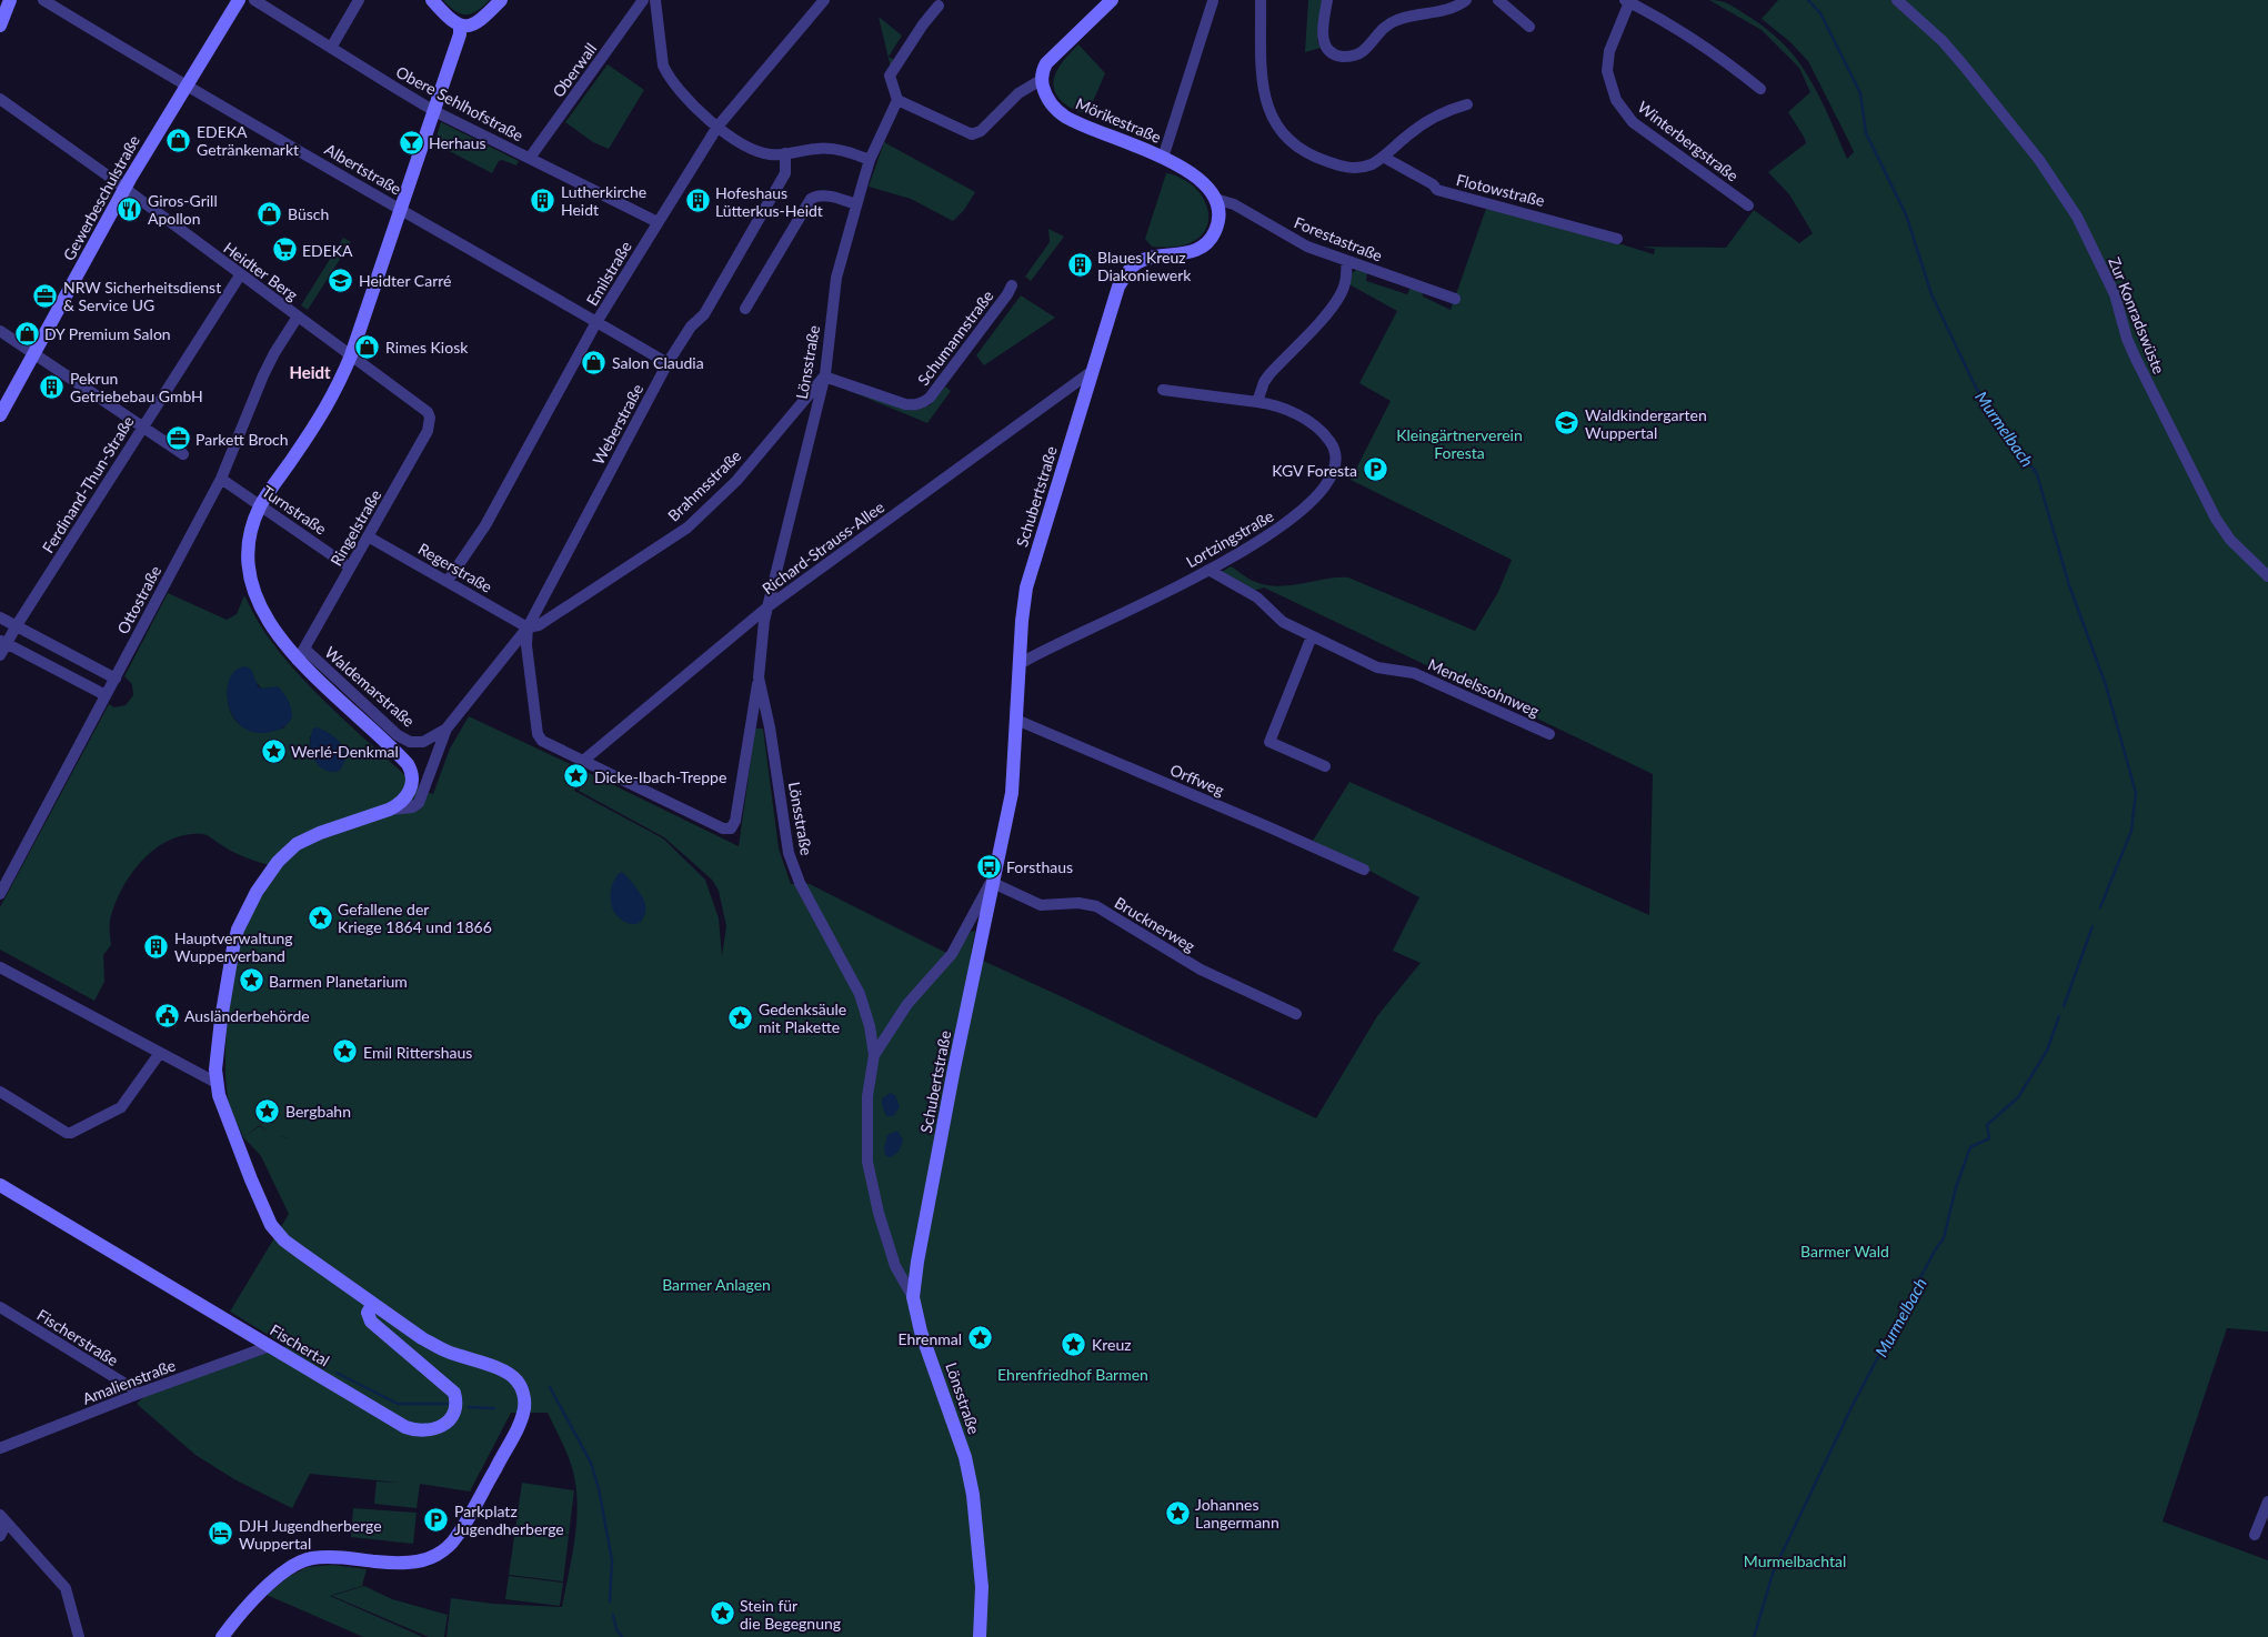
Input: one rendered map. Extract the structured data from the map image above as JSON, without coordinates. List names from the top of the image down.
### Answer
{
  "streets": {
    "street": [
      "Oberwall",
      "Obere Sehlhofstraße",
      "Mörikestraße",
      "Winterbergstraße",
      "Albertstraße",
      "Flotowstraße",
      "Gewerbeschulstraße",
      "Forestastraße",
      "Heidter Berg",
      "Emilstraße",
      "Zur Konradswüste",
      "Schumannstraße",
      "Lönsstraße",
      "Weberstraße",
      "Ferdinand-Thun-Straße",
      "Brahmsstraße",
      "Schubertstraße",
      "Turnstraße",
      "Ringelstraße",
      "Lortzingstraße",
      "Richard-Strauss-Allee",
      "Regerstraße",
      "Ottostraße",
      "Waldemarstraße",
      "Mendelssohnweg",
      "Orffweg",
      "Brucknerweg",
      "Fischerstraße",
      "Fischertal",
      "Amalienstraße"
    ]
  },
  "crossings": [
    ["Oberwall", "Obere Sehlhofstraße"],
    ["Obere Sehlhofstraße", "Emilstraße"],
    ["Mörikestraße", "Forestastraße"],
    ["Mörikestraße", "Schubertstraße"],
    ["Albertstraße", "Gewerbeschulstraße"],
    ["Albertstraße", "Emilstraße"],
    ["Albertstraße", "Weberstraße"],
    ["Gewerbeschulstraße", "Heidter Berg"],
    ["Forestastraße", "Schubertstraße"],
    ["Heidter Berg", "Ferdinand-Thun-Straße"],
    ["Heidter Berg", "Ringelstraße"],
    ["Heidter Berg", "Ottostraße"],
    ["Emilstraße", "Regerstraße"],
    ["Schumannstraße", "Lönsstraße"],
    ["Schumannstraße", "Brahmsstraße"],
    ["Lönsstraße", "Brahmsstraße"],
    ["Lönsstraße", "Schubertstraße"],
    ["Lönsstraße", "Richard-Strauss-Allee"],
    ["Weberstraße", "Brahmsstraße"],
    ["Weberstraße", "Regerstraße"],
    ["Weberstraße", "Waldemarstraße"],
    ["Brahmsstraße", "Regerstraße"],
    ["Brahmsstraße", "Waldemarstraße"],
    ["Schubertstraße", "Lortzingstraße"],
    ["Schubertstraße", "Richard-Strauss-Allee"],
    ["Schubertstraße", "Orffweg"],
    ["Schubertstraße", "Brucknerweg"],
    ["Turnstraße", "Ringelstraße"],
    ["Turnstraße", "Ottostraße"],
    ["Ringelstraße", "Regerstraße"],
    ["Ringelstraße", "Waldemarstraße"],
    ["Lortzingstraße", "Mendelssohnweg"],
    ["Regerstraße", "Waldemarstraße"],
    ["Fischerstraße", "Amalienstraße"],
    ["Fischertal", "Amalienstraße"]
  ],
  "districts": ["Heidt"],
  "water": ["Murmelbach"],
  "parks": [
    "Kleingärtnerverein Foresta",
    "Barmer Wald",
    "Barmer Anlagen",
    "Ehrenfriedhof Barmen",
    "Murmelbachtal"
  ],
  "places": {
    "shop": [
      "EDEKA Getränkemarkt",
      "Büsch",
      "DY Premium Salon",
      "Rimes Kiosk",
      "Salon Claudia"
    ],
    "bar": ["Herhaus"],
    "building": [
      "Lutherkirche Heidt",
      "Hofeshaus Lütterkus-Heidt",
      "Blaues Kreuz Diakoniewerk",
      "Pekrun Getriebebau GmbH",
      "Hauptverwaltung Wupperverband"
    ],
    "restaurant": ["Giros-Grill Apollon"],
    "supermarket": ["EDEKA"],
    "school or university": ["Heidter Carré", "Waldkindergarten Wuppertal"],
    "office": ["NRW Sicherheitsdienst & Service UG", "Parkett Broch"],
    "parking": ["KGV Foresta", "Parkplatz Jugendherberge"],
    "place": [
      "Werlé-Denkmal",
      "Dicke-Ibach-Treppe",
      "Gefallene der Kriege 1864 und 1866",
      "Barmen Planetarium",
      "Gedenksäule mit Plakette",
      "Emil Rittershaus",
      "Bergbahn",
      "Ehrenmal",
      "Kreuz",
      "Johannes Langermann",
      "Stein für die Begegnung"
    ],
    "bus stop": ["Forsthaus"],
    "public building": ["Ausländerbehörde"],
    "hotel": ["DJH Jugendherberge Wuppertal"]
  }
}
